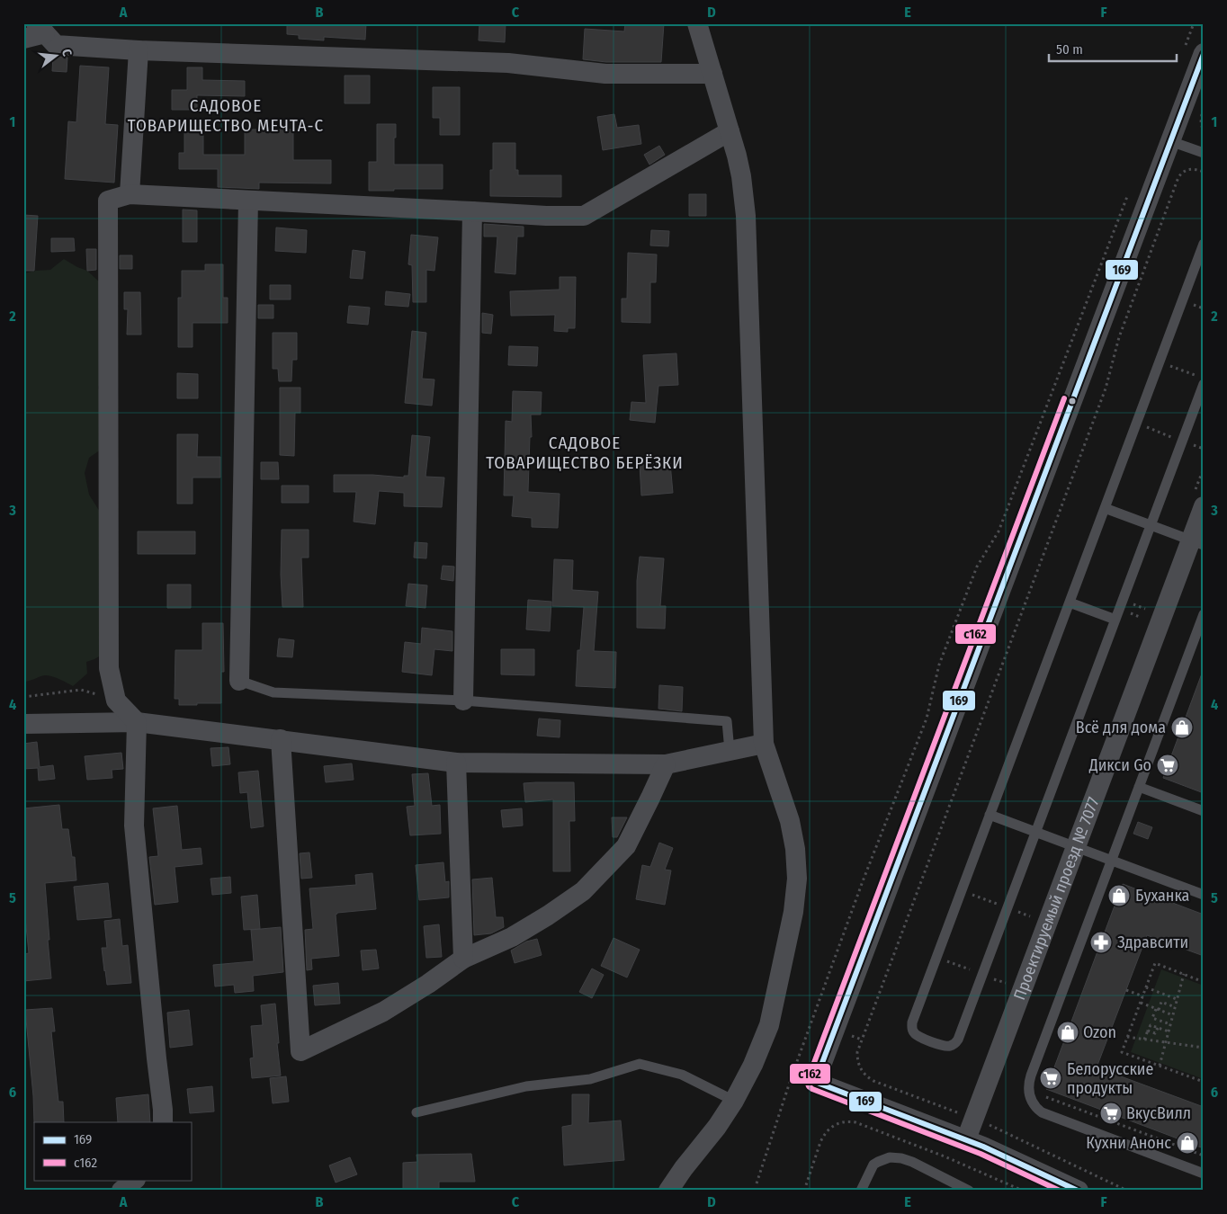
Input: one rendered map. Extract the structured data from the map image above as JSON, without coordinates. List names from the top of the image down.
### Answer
{
  "streets": {
    "street": ["Проектируемый проезд № 7077"]
  },
  "districts": ["САДОВОЕ ТОВАРИЩЕСТВО МЕЧТА-С", "САДОВОЕ ТОВАРИЩЕСТВО БЕРЁЗКИ"],
  "places": {
    "shop": [
      "Всё для дома",
      "Буханка",
      "Ozon",
      "Кухни Анонс"
    ],
    "supermarket": ["Дикси Go", "Белорусские продукты", "ВкусВилл"],
    "pharmacy": ["Здравсити"]
  },
  "lines": ["transit line 169", "transit line с162"],
  "legend": ["169", "с162"],
  "scale_bar": "50 m",
  "north": "right",
  "grid": {
    "columns": [
      "A",
      "B",
      "C",
      "D",
      "E",
      "F"
    ],
    "rows": [
      "1",
      "2",
      "3",
      "4",
      "5",
      "6"
    ]
  }
}
